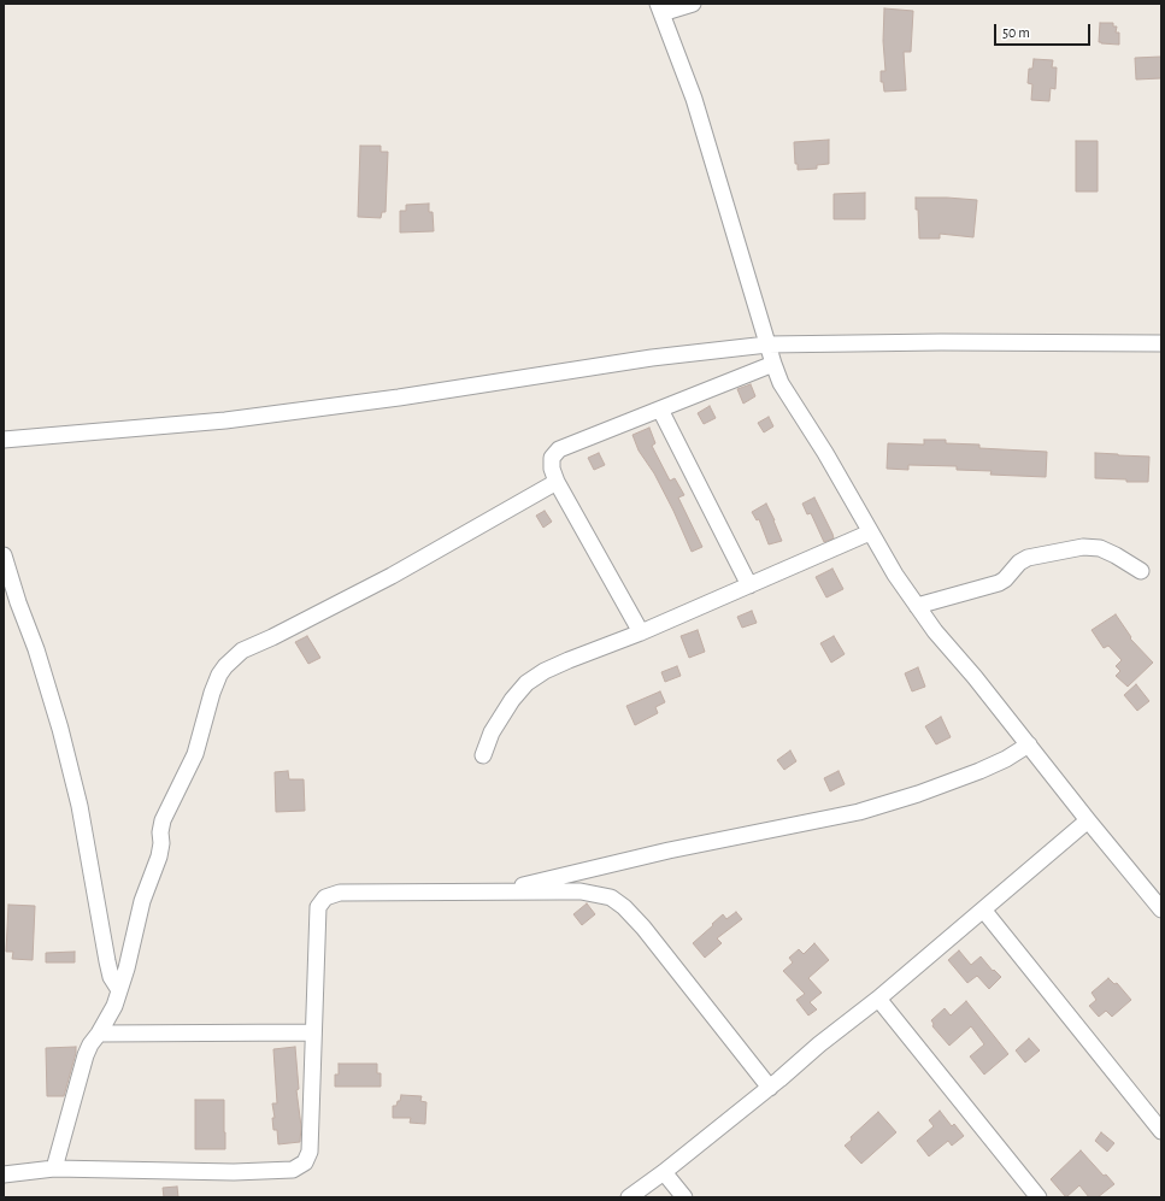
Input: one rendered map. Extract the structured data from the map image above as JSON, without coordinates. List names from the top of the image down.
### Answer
{
  "scale_bar": "50 m"
}
